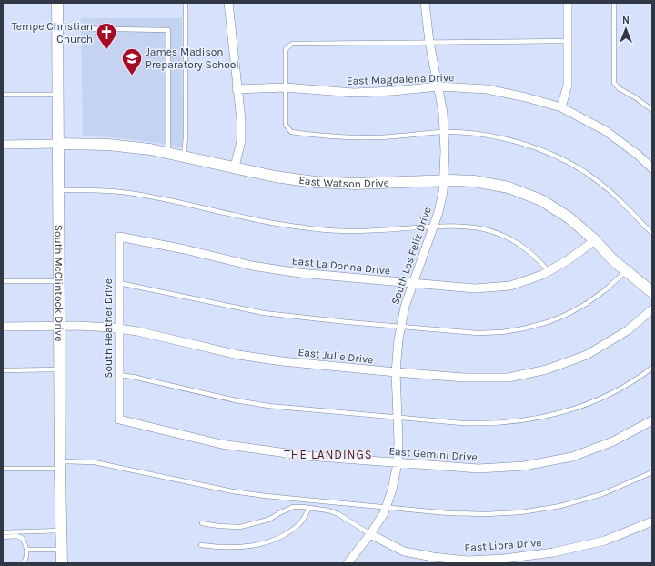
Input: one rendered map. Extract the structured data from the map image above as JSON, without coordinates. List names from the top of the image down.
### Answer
{
  "streets": {
    "street": [
      "East Magdalena Drive",
      "East Watson Drive",
      "South Los Feliz Drive",
      "East La Donna Drive",
      "South McClintock Drive",
      "South Heather Drive",
      "East Julie Drive",
      "East Gemini Drive",
      "East Libra Drive"
    ]
  },
  "crossings": [
    ["East Magdalena Drive", "South Los Feliz Drive"],
    ["East Watson Drive", "South Los Feliz Drive"],
    ["East Watson Drive", "East La Donna Drive"],
    ["East Watson Drive", "South McClintock Drive"],
    ["South Los Feliz Drive", "East La Donna Drive"],
    ["South Los Feliz Drive", "East Julie Drive"],
    ["South Los Feliz Drive", "East Gemini Drive"],
    ["South Los Feliz Drive", "East Libra Drive"],
    ["East La Donna Drive", "South Heather Drive"],
    ["South McClintock Drive", "East Julie Drive"],
    ["South Heather Drive", "East Julie Drive"],
    ["South Heather Drive", "East Gemini Drive"]
  ],
  "districts": ["THE LANDINGS"],
  "places": {
    "church": ["Tempe Christian Church"],
    "school or university": ["James Madison Preparatory School"]
  },
  "north": "top"
}
